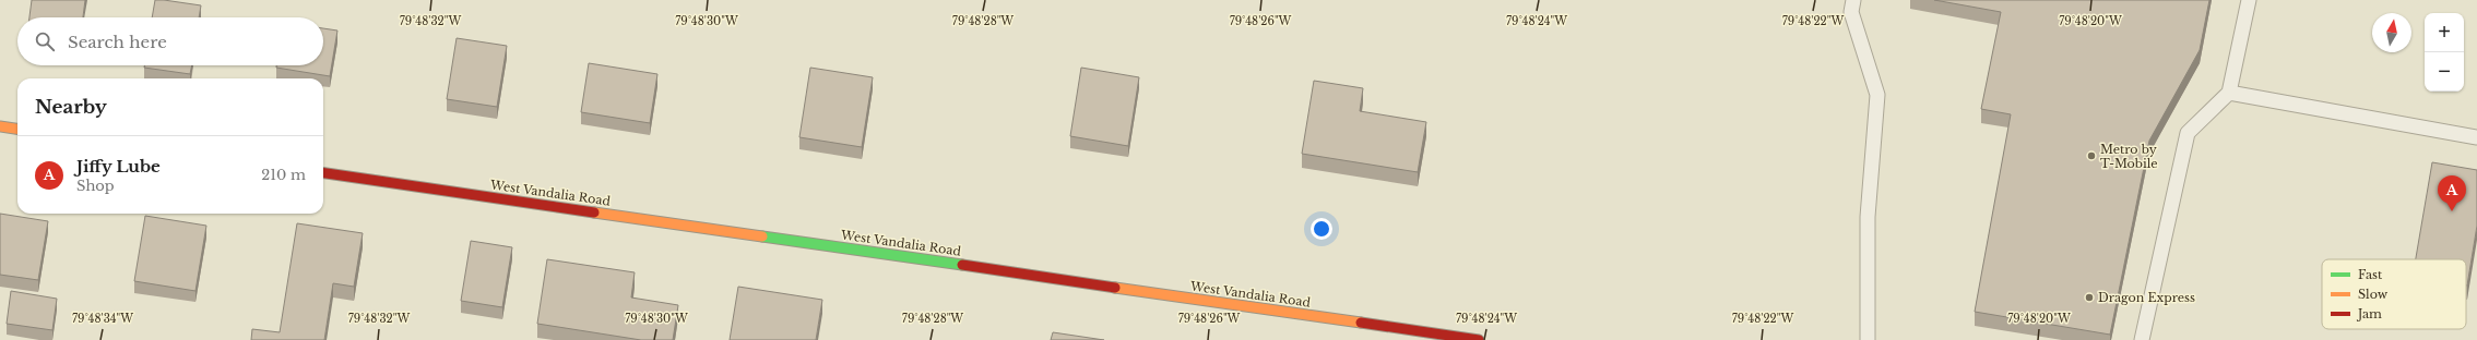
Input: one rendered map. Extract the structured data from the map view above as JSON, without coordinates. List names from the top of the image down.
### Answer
{
  "streets": {
    "main road": ["West Vandalia Road"]
  },
  "places": ["Metro by T-Mobile", "Dragon Express"],
  "legend": ["Fast", "Slow", "Jam"],
  "north": "top",
  "page": {
    "map_buttons": ["+", "−"],
    "search": "Search here",
    "heading": "Nearby",
    "list": [
      {
        "mark": "A",
        "name": "Jiffy Lube",
        "note": "Shop",
        "value": "210 m"
      }
    ],
    "pins": "A"
  },
  "coordinates": [
    "79°48'32\"W",
    "79°48'30\"W",
    "79°48'26\"W",
    "79°48'24\"W",
    "79°48'20\"W",
    "79°48'28\"W",
    "79°48'22\"W",
    "79°48'34\"W"
  ]
}
